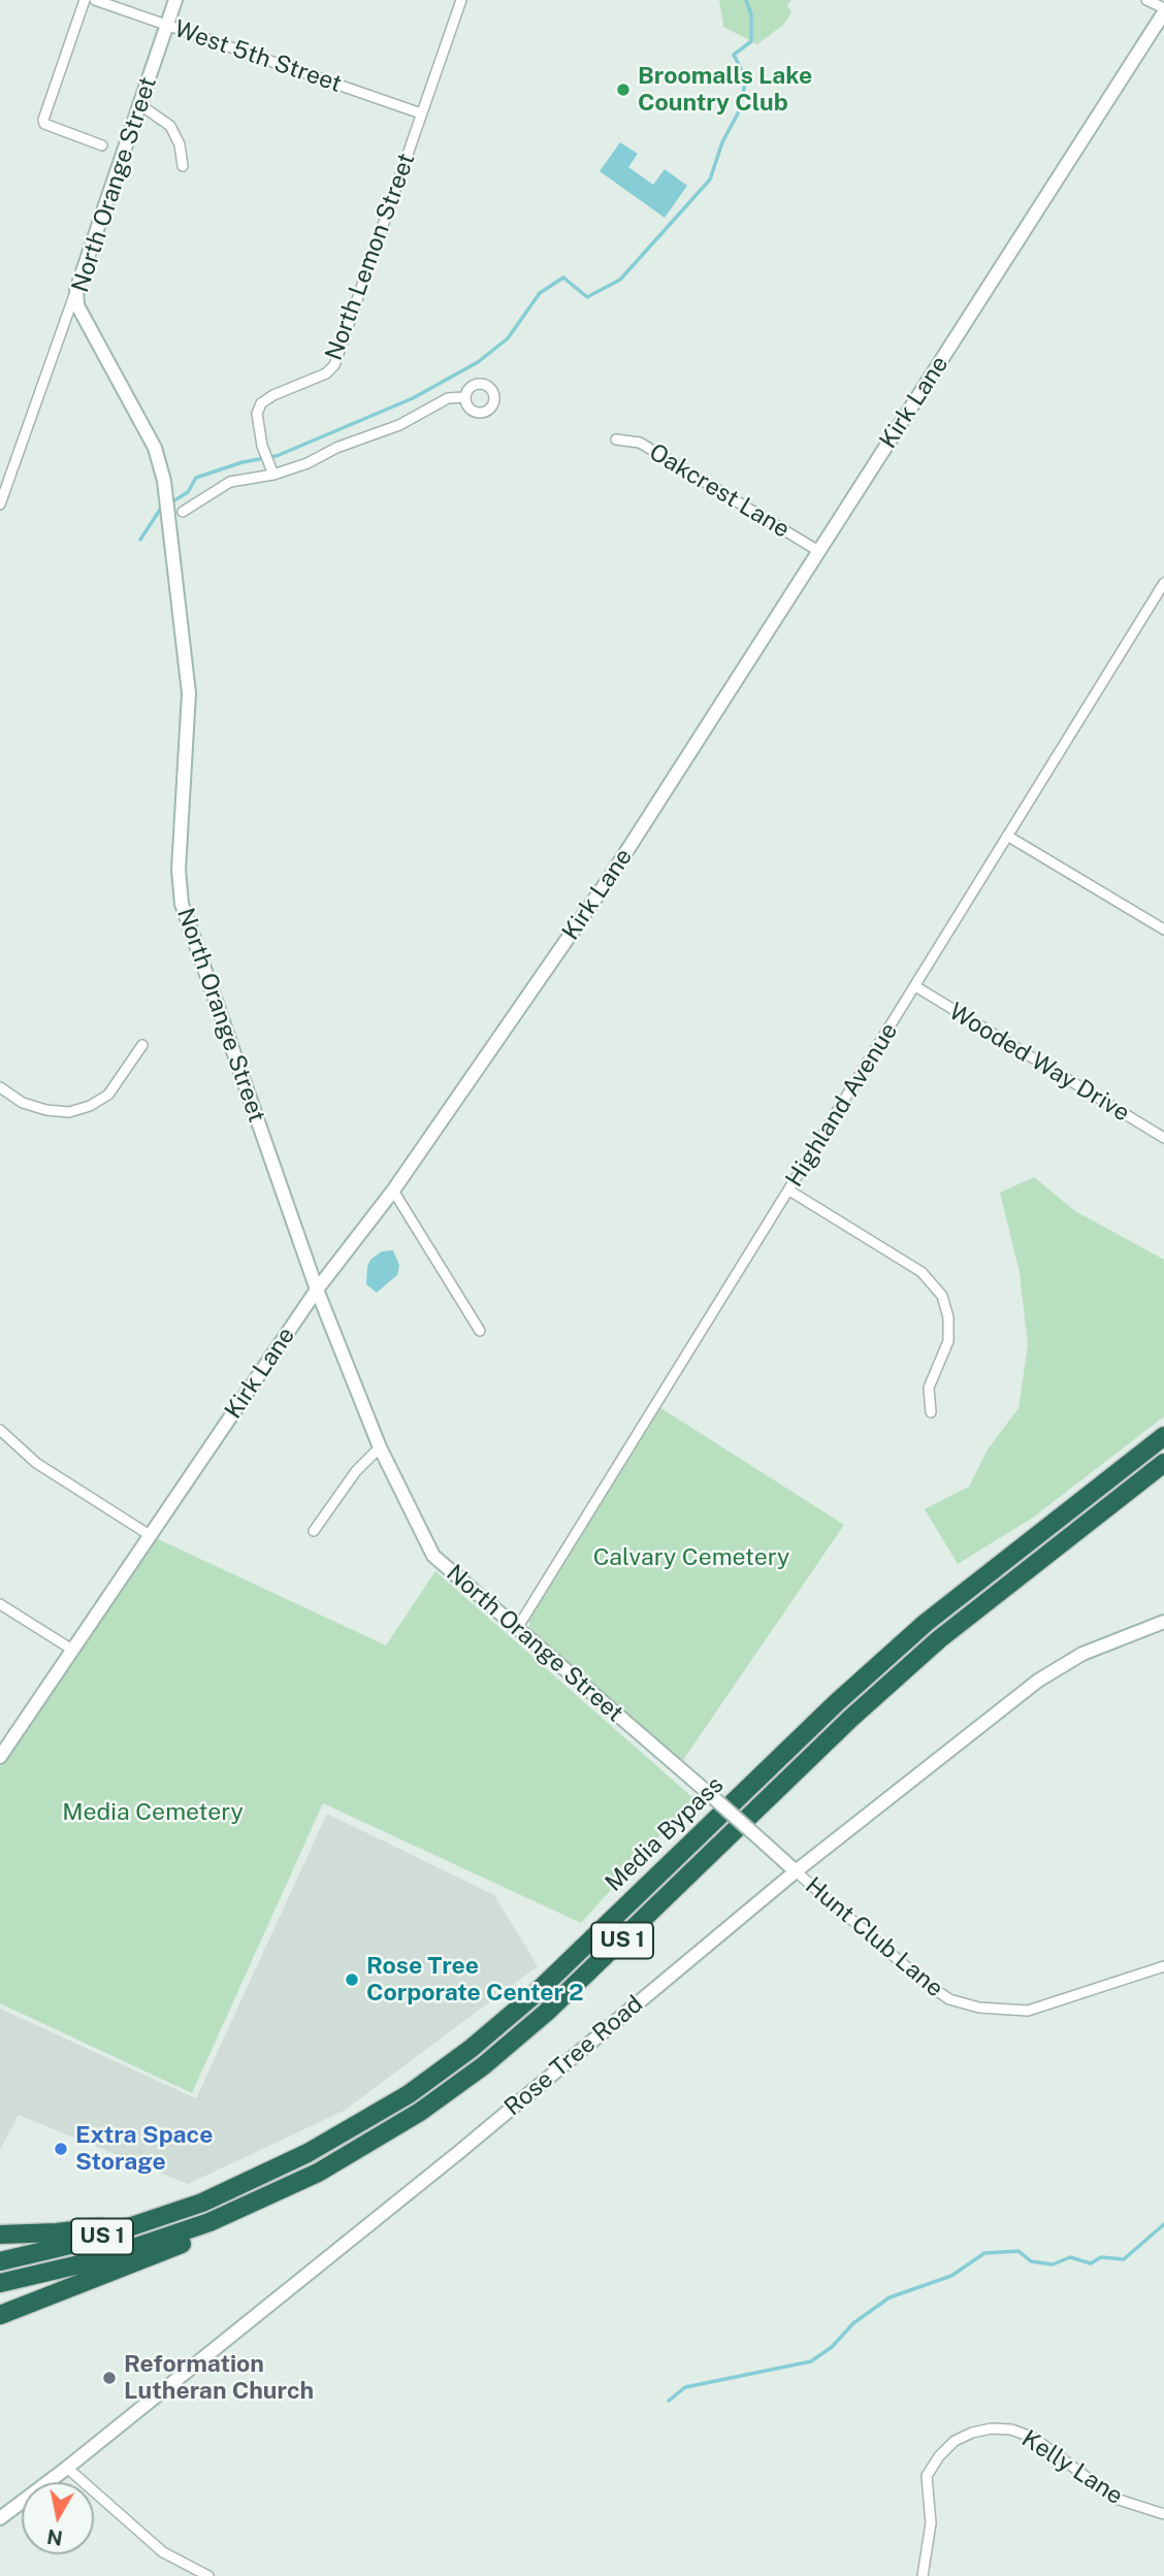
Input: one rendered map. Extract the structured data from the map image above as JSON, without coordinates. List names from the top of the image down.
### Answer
{
  "streets": {
    "highway": ["Media Bypass", "US 1"],
    "street": [
      "West 5th Street",
      "North Orange Street",
      "North Lemon Street",
      "Kirk Lane",
      "Oakcrest Lane",
      "Wooded Way Drive",
      "Highland Avenue",
      "Hunt Club Lane",
      "Rose Tree Road",
      "Kelly Lane"
    ]
  },
  "crossings": [
    ["West 5th Street", "North Orange Street"],
    ["West 5th Street", "North Lemon Street"],
    ["North Orange Street", "Kirk Lane"],
    ["North Orange Street", "Highland Avenue"],
    ["North Orange Street", "Hunt Club Lane"],
    ["North Orange Street", "Rose Tree Road"],
    ["Kirk Lane", "Oakcrest Lane"],
    ["Wooded Way Drive", "Highland Avenue"],
    ["Hunt Club Lane", "Rose Tree Road"]
  ],
  "parks": ["Calvary Cemetery", "Media Cemetery"],
  "places": [
    "Broomalls Lake Country Club",
    "Rose Tree Corporate Center 2",
    "Extra Space Storage",
    "Reformation Lutheran Church"
  ],
  "north": "bottom"
}
